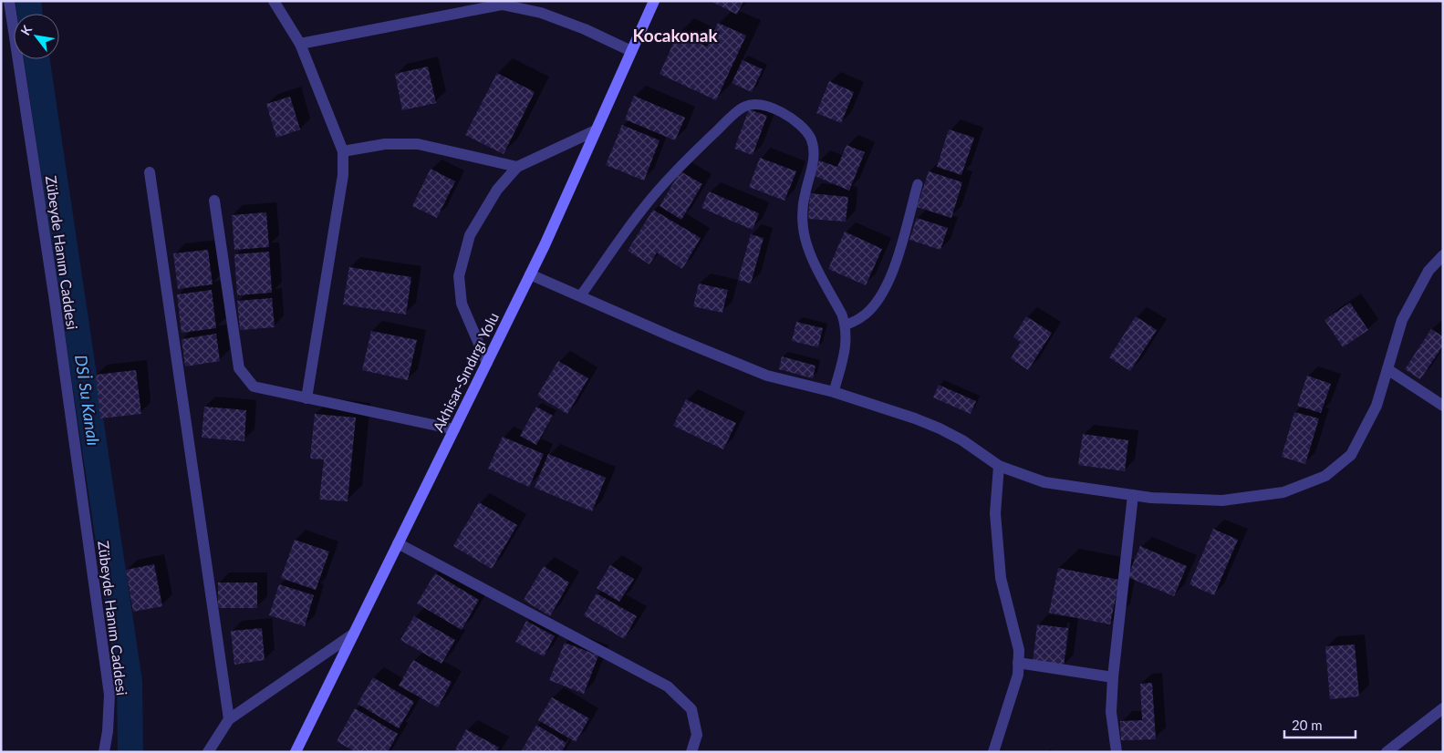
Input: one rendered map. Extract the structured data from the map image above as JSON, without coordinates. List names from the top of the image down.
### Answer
{
  "streets": {
    "main road": ["Akhisar-Sındırgı Yolu"],
    "street": ["Zübeyde Hanım Caddesi"]
  },
  "districts": ["Kocakonak"],
  "water": ["DSİ Su Kanalı"],
  "scale_bar": "20 m",
  "north": "top left"
}
